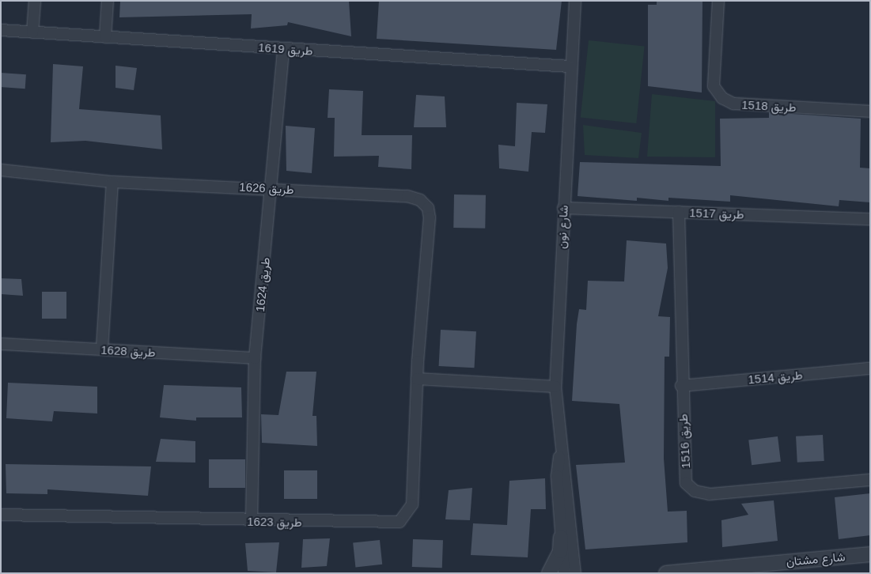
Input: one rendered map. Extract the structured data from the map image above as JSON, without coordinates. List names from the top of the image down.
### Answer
{
  "streets": {
    "street": [
      "طريق 1619",
      "طريق 1518",
      "طريق 1626",
      "طريق 1517",
      "شارع نون",
      "طريق 1624",
      "طريق 1628",
      "طريق 1514",
      "طريق 1516",
      "طريق 1623",
      "شارع مشتان"
    ]
  },
  "crossings": [
    ["طريق 1619", "شارع نون"],
    ["طريق 1619", "طريق 1624"],
    ["طريق 1626", "طريق 1624"],
    ["طريق 1626", "طريق 1623"],
    ["طريق 1517", "شارع نون"],
    ["طريق 1517", "طريق 1516"],
    ["طريق 1624", "طريق 1628"],
    ["طريق 1624", "طريق 1623"],
    ["طريق 1514", "طريق 1516"]
  ]
}
